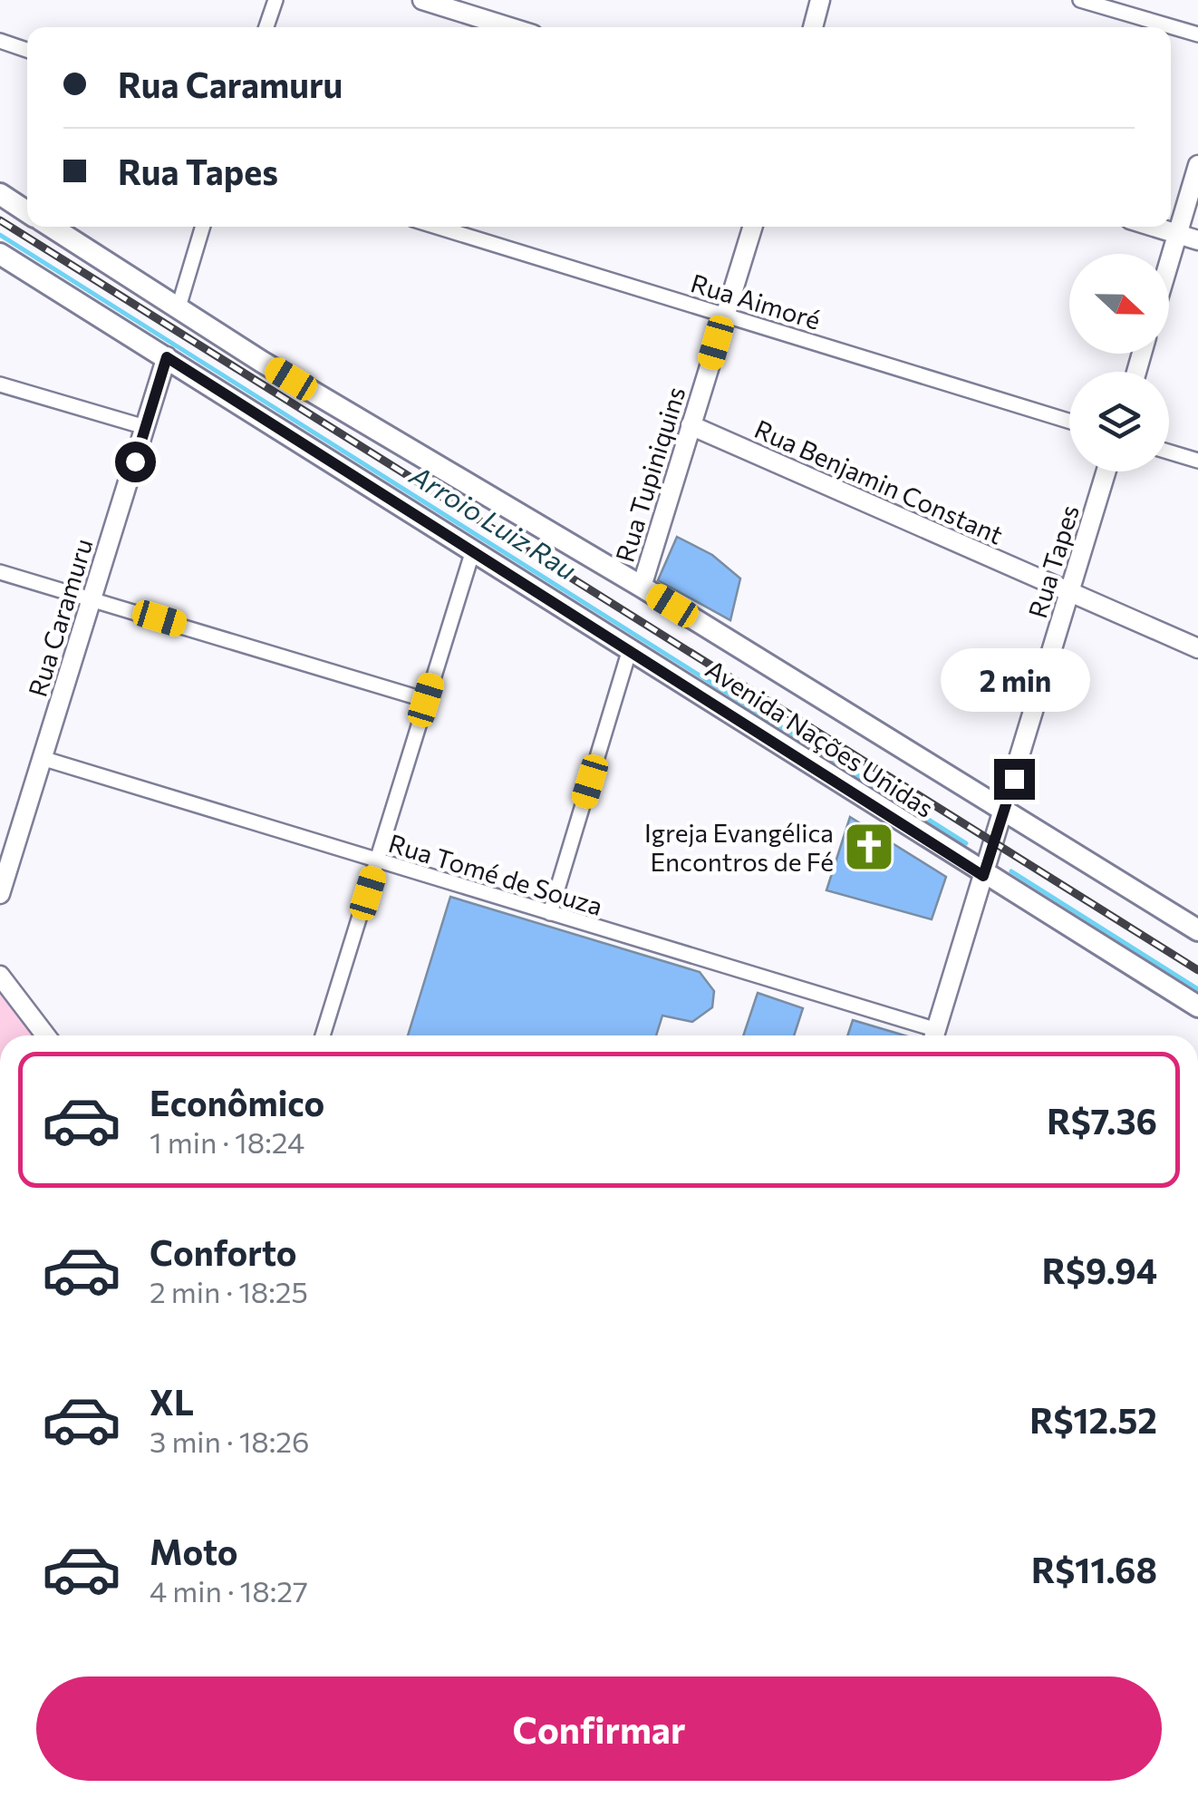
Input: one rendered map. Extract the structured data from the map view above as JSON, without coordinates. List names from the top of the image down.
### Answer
{
  "streets": {
    "main road": ["Avenida Nações Unidas"],
    "street": [
      "Rua Aimoré",
      "Rua Tupiniquins",
      "Rua Benjamin Constant",
      "Rua Tapes",
      "Rua Caramuru",
      "Rua Tomé de Souza"
    ]
  },
  "crossings": [
    ["Rua Aimoré", "Rua Tupiniquins"],
    ["Rua Tupiniquins", "Rua Benjamin Constant"],
    ["Rua Tupiniquins", "Avenida Nações Unidas"],
    ["Rua Benjamin Constant", "Rua Tapes"],
    ["Rua Tapes", "Avenida Nações Unidas"],
    ["Rua Caramuru", "Avenida Nações Unidas"],
    ["Rua Caramuru", "Rua Tomé de Souza"]
  ],
  "water": ["Arroio Luiz Rau"],
  "places": {
    "church": ["Igreja Evangélica Encontros de Fé"]
  },
  "north": "right",
  "page": {
    "banner": ["Rua Caramuru", "Rua Tapes"],
    "bubble": "2 min",
    "list": [
      {
        "name": "Econômico",
        "note": "1 min · 18:24",
        "value": "R$7.36"
      },
      {
        "name": "Conforto",
        "note": "2 min · 18:25",
        "value": "R$9.94"
      },
      {
        "name": "XL",
        "note": "3 min · 18:26",
        "value": "R$12.52"
      },
      {
        "name": "Moto",
        "note": "4 min · 18:27",
        "value": "R$11.68"
      }
    ],
    "buttons": "Confirmar"
  }
}
